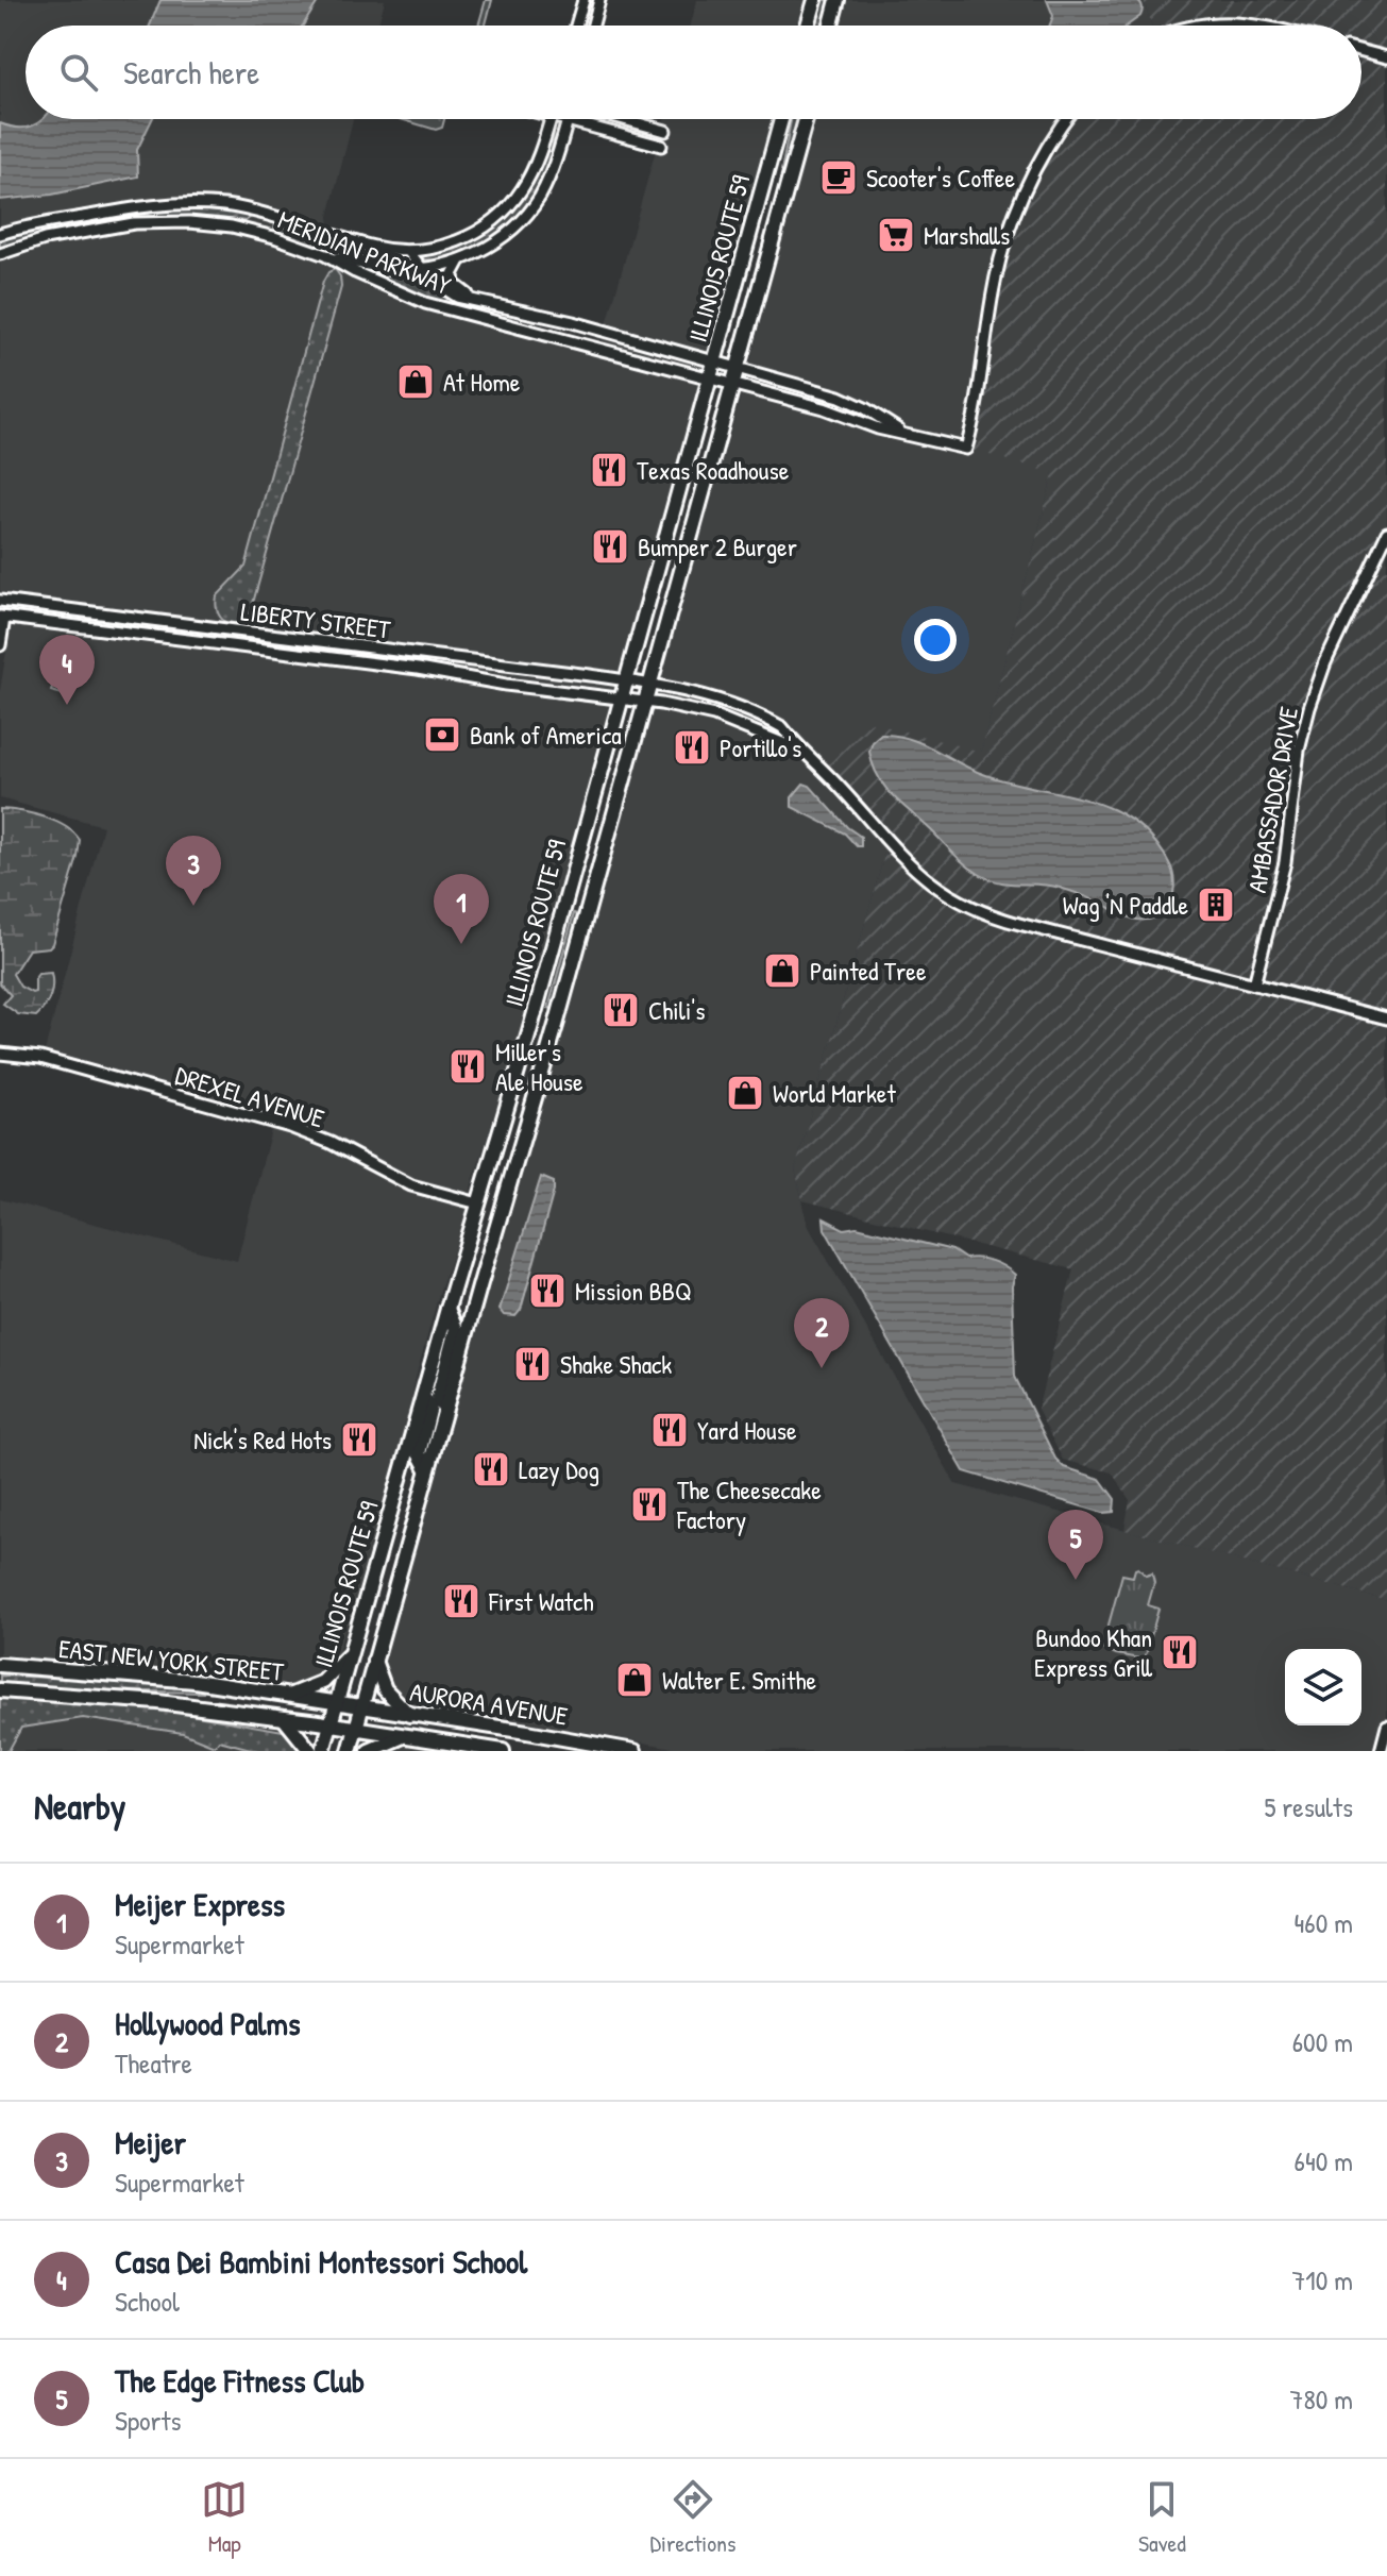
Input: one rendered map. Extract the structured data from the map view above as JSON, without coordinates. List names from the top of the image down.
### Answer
{
  "streets": {
    "main road": ["ILLINOIS ROUTE 59", "EAST NEW YORK STREET", "AURORA AVENUE"],
    "street": [
      "MERIDIAN PARKWAY",
      "LIBERTY STREET",
      "AMBASSADOR DRIVE",
      "DREXEL AVENUE"
    ]
  },
  "crossings": [
    ["MERIDIAN PARKWAY", "ILLINOIS ROUTE 59"],
    ["ILLINOIS ROUTE 59", "LIBERTY STREET"],
    ["ILLINOIS ROUTE 59", "DREXEL AVENUE"],
    ["ILLINOIS ROUTE 59", "EAST NEW YORK STREET"],
    ["ILLINOIS ROUTE 59", "AURORA AVENUE"],
    ["LIBERTY STREET", "AMBASSADOR DRIVE"],
    ["EAST NEW YORK STREET", "AURORA AVENUE"]
  ],
  "places": {
    "cafe": ["Scooter's Coffee"],
    "supermarket": ["Marshalls"],
    "shop": [
      "At Home",
      "Painted Tree",
      "World Market",
      "Walter E. Smithe"
    ],
    "restaurant": [
      "Texas Roadhouse",
      "Bumper 2 Burger",
      "Portillo's",
      "Chili's",
      "Miller's Ale House",
      "Mission BBQ",
      "Shake Shack",
      "Yard House",
      "Nick's Red Hots",
      "Lazy Dog",
      "The Cheesecake Factory",
      "First Watch",
      "Bundoo Khan Express Grill"
    ],
    "bank": ["Bank of America"],
    "building": ["Wag 'N Paddle"]
  },
  "page": {
    "search": "Search here",
    "pins": [
      "4",
      "3",
      "1",
      "2",
      "5"
    ],
    "heading": ["Nearby", "5 results"],
    "list": [
      {
        "mark": "1",
        "name": "Meijer Express",
        "note": "Supermarket",
        "value": "460 m"
      },
      {
        "mark": "2",
        "name": "Hollywood Palms",
        "note": "Theatre",
        "value": "600 m"
      },
      {
        "mark": "3",
        "name": "Meijer",
        "note": "Supermarket",
        "value": "640 m"
      },
      {
        "mark": "4",
        "name": "Casa Dei Bambini Montessori School",
        "note": "School",
        "value": "710 m"
      },
      {
        "mark": "5",
        "name": "The Edge Fitness Club",
        "note": "Sports",
        "value": "780 m"
      }
    ],
    "nav": ["Map", "Directions", "Saved"]
  }
}
